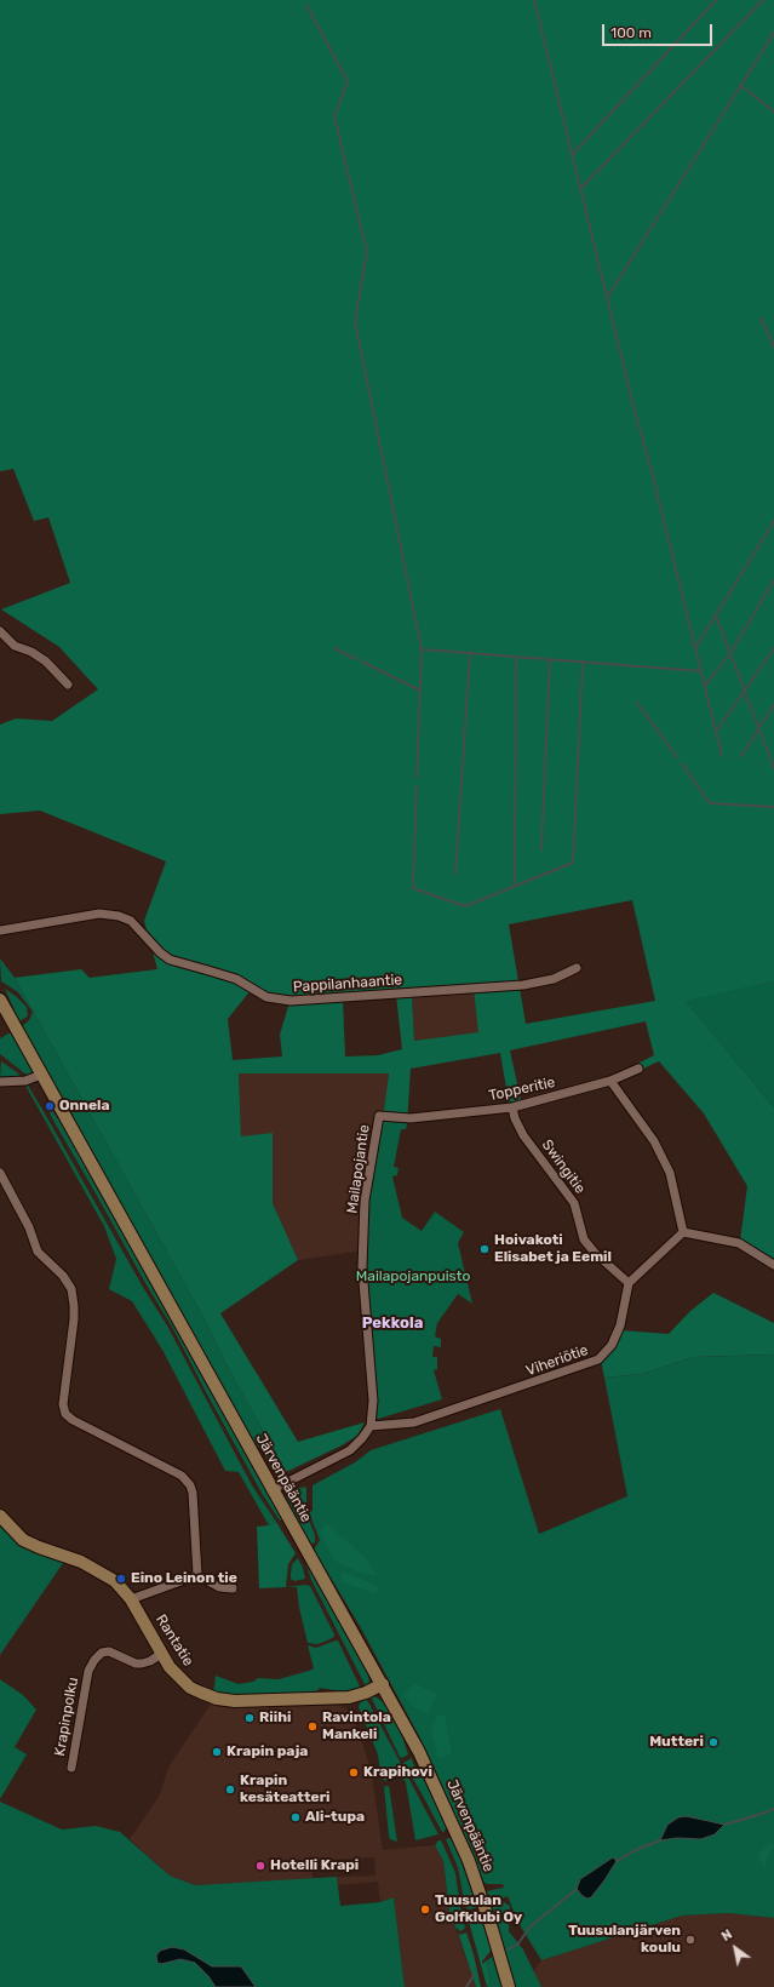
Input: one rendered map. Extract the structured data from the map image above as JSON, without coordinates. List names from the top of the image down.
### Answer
{
  "streets": {
    "main road": ["Järvenpääntie", "Rantatie"],
    "street": [
      "Pappilanhaantie",
      "Topperitie",
      "Swingitie",
      "Mailapojantie",
      "Viheriötie",
      "Krapinpolku"
    ]
  },
  "crossings": [
    ["Topperitie", "Swingitie"],
    ["Topperitie", "Mailapojantie"],
    ["Swingitie", "Viheriötie"],
    ["Mailapojantie", "Viheriötie"],
    ["Järvenpääntie", "Rantatie"],
    ["Rantatie", "Krapinpolku"]
  ],
  "districts": ["Pekkola"],
  "parks": ["Mailapojanpuisto"],
  "places": [
    "Onnela",
    "Hoivakoti Elisabet ja Eemil",
    "Eino Leinon tie",
    "Riihi",
    "Ravintola Mankeli",
    "Mutteri",
    "Krapin paja",
    "Krapihovi",
    "Krapin kesäteatteri",
    "Ali-tupa",
    "Hotelli Krapi",
    "Tuusulan Golfklubi Oy",
    "Tuusulanjärven koulu"
  ],
  "scale_bar": "100 m",
  "north": "top left"
}
